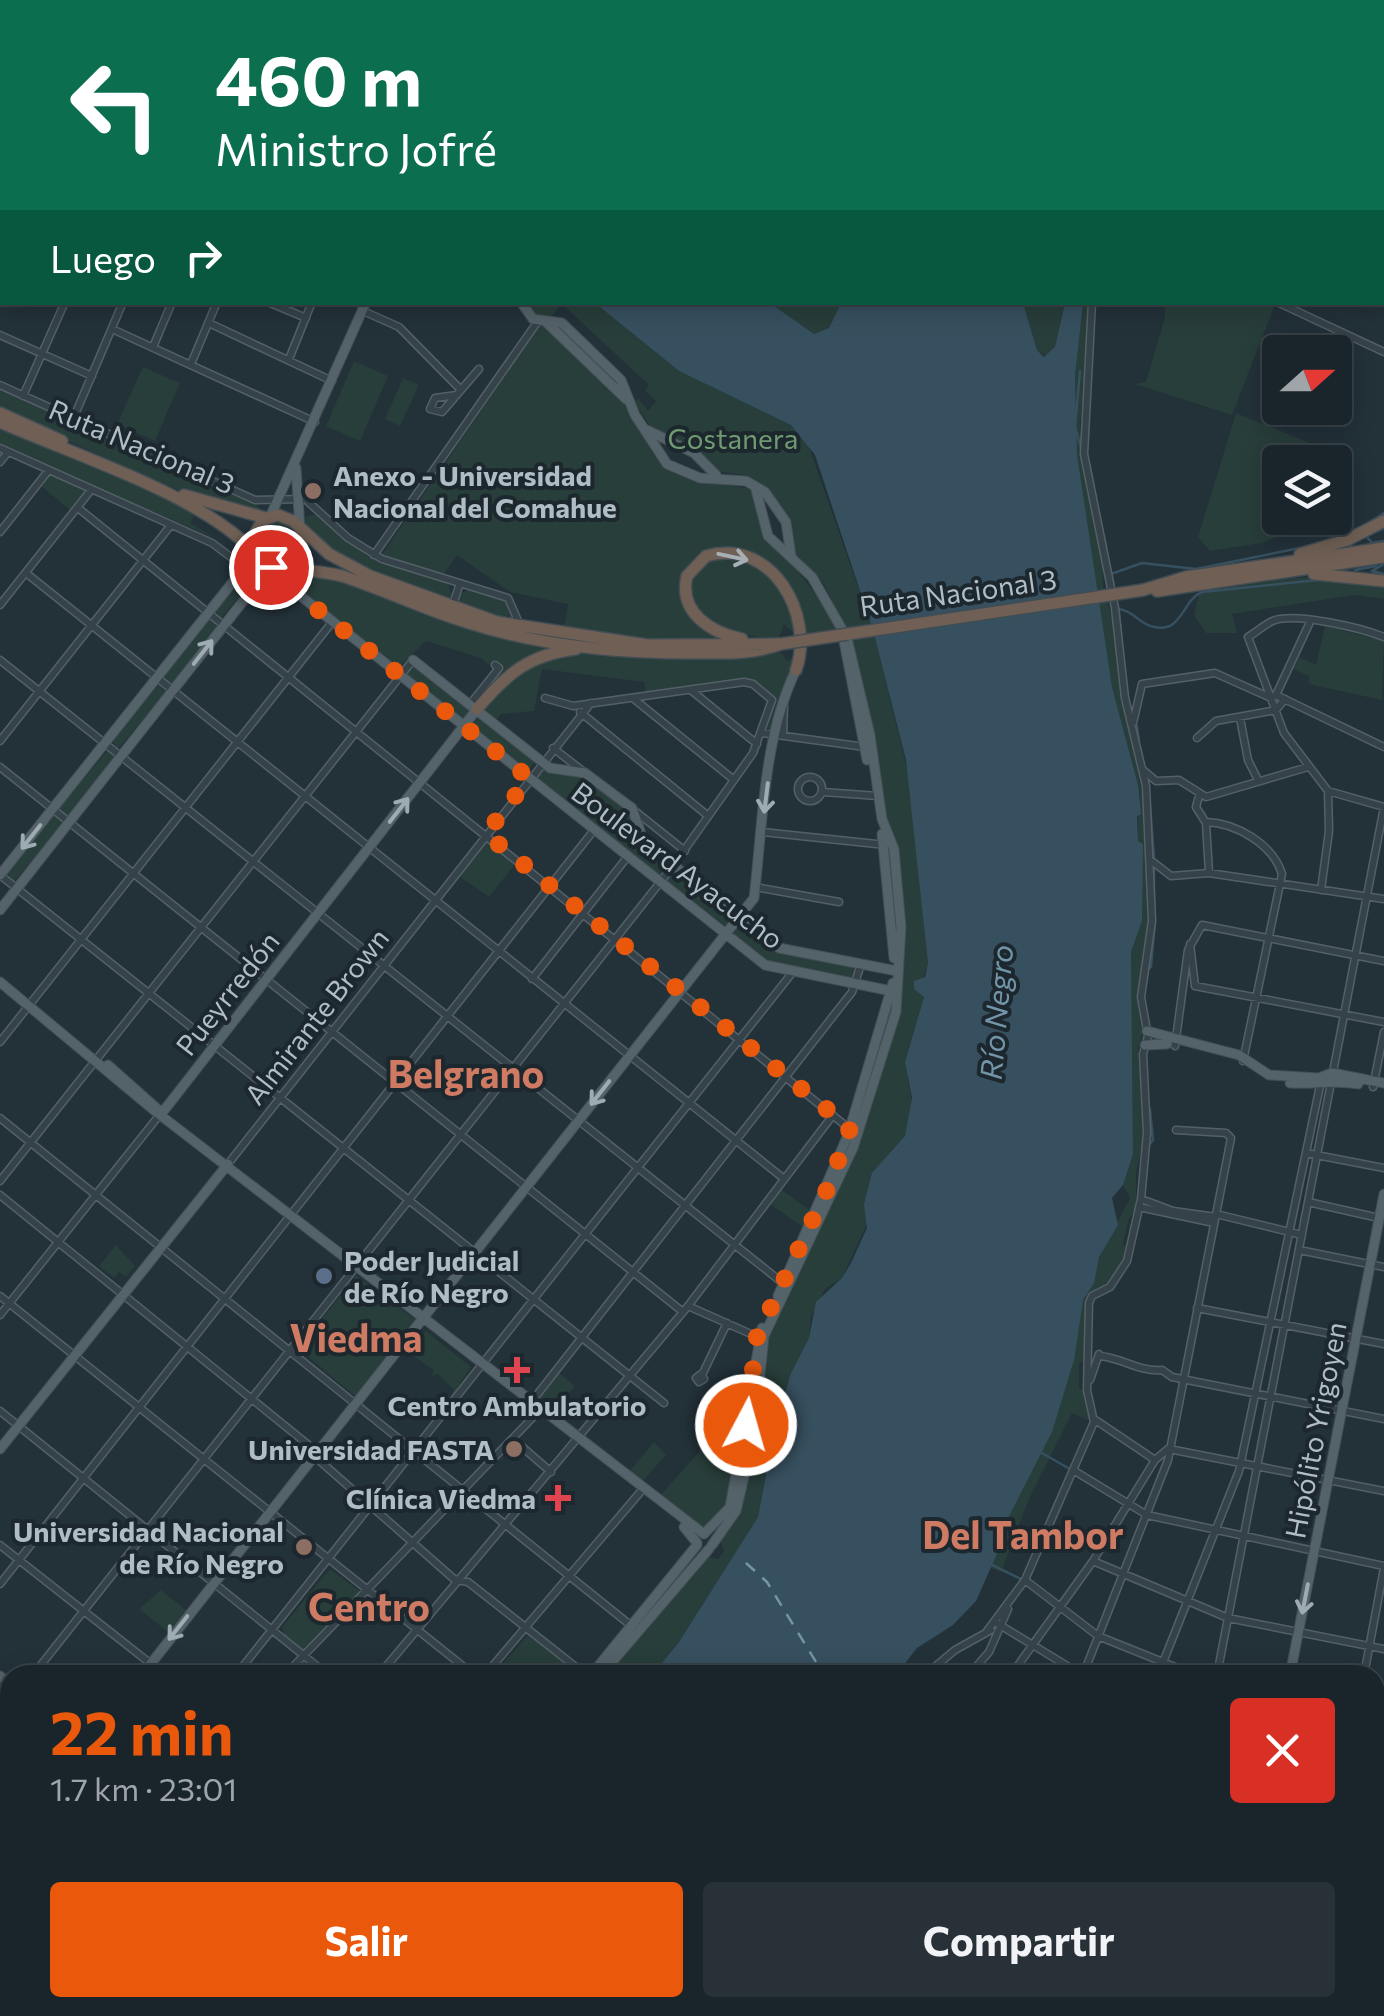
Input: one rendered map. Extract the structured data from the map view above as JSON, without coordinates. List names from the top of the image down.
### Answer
{
  "streets": {
    "highway": ["Ruta Nacional 3"],
    "main road": [
      "Boulevard Ayacucho",
      "Pueyrredón",
      "Almirante Brown",
      "Hipólito Yrigoyen"
    ]
  },
  "crossings": [
    ["Ruta Nacional 3", "Boulevard Ayacucho"],
    ["Boulevard Ayacucho", "Pueyrredón"],
    ["Boulevard Ayacucho", "Almirante Brown"]
  ],
  "districts": [
    "Belgrano",
    "Viedma",
    "Del Tambor",
    "Centro"
  ],
  "water": ["Río Negro"],
  "parks": ["Costanera"],
  "places": {
    "other": [
      "Anexo - Universidad Nacional del Comahue",
      "Poder Judicial de Río Negro",
      "Universidad FASTA",
      "Universidad Nacional de Río Negro"
    ],
    "health": ["Centro Ambulatorio", "Clínica Viedma"]
  },
  "north": "right",
  "page": {
    "turn": ["460 m", "Ministro Jofré"],
    "then": "Luego",
    "heading": ["22 min", "1.7 km · 23:01"],
    "buttons": ["Salir", "Compartir"]
  }
}
